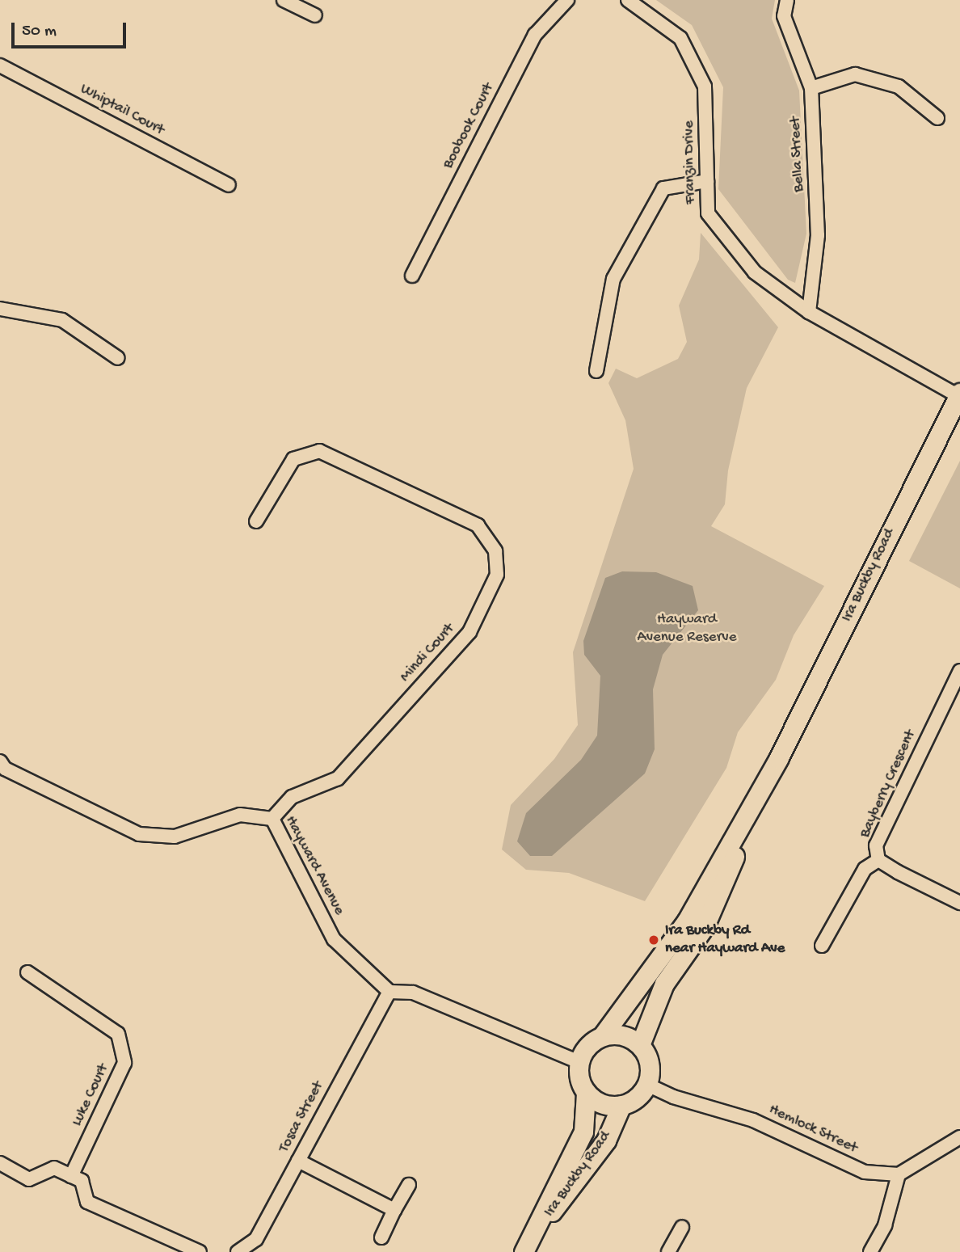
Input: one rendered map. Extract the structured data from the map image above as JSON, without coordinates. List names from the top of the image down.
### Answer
{
  "streets": {
    "street": [
      "Whiptail Court",
      "Boobook Court",
      "Bella Street",
      "Franzin Drive",
      "Ira Buckby Road",
      "Mindi Court",
      "Bayberry Crescent",
      "Hayward Avenue",
      "Luke Court",
      "Tosca Street",
      "Hemlock Street"
    ]
  },
  "crossings": [
    ["Bella Street", "Franzin Drive"],
    ["Franzin Drive", "Ira Buckby Road"],
    ["Ira Buckby Road", "Hemlock Street"],
    ["Mindi Court", "Hayward Avenue"],
    ["Hayward Avenue", "Tosca Street"]
  ],
  "parks": ["Hayward Avenue Reserve"],
  "places": ["Ira Buckby Rd near Hayward Ave"],
  "scale_bar": "50 m"
}
